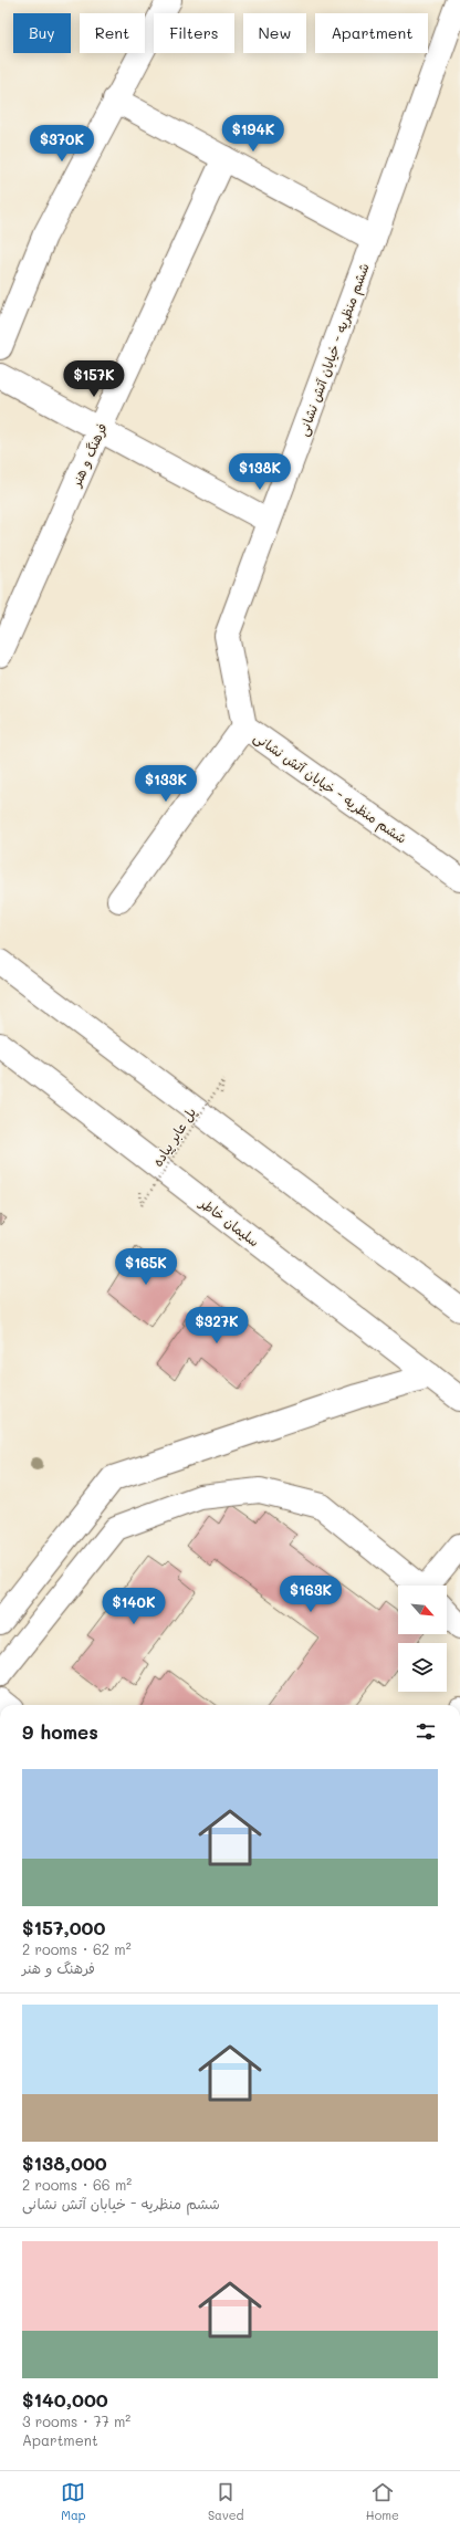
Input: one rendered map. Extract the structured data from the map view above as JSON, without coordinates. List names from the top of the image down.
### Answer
{
  "streets": {
    "main road": ["ششم منظریه - خیابان آتش نشانی", "فرهنگ و هنر", "سلیمان خاطر"],
    "path": ["پل عابر پیاده"]
  },
  "north": "bottom right",
  "page": {
    "chip": [
      "Buy",
      "Rent",
      "Filters",
      "New",
      "Apartment"
    ],
    "price": [
      "$194K",
      "$370K",
      "$157K",
      "$138K",
      "$133K",
      "$165K",
      "$327K",
      "$163K",
      "$140K"
    ],
    "heading": "9 homes",
    "list": [
      {
        "name": "$157,000",
        "note": "2 rooms · 62 m² · فرهنگ و هنر"
      },
      {
        "name": "$138,000",
        "note": "2 rooms · 66 m² · ششم منظریه - خیابان آتش نشانی"
      },
      {
        "name": "$140,000",
        "note": "3 rooms · 77 m² · Apartment"
      }
    ],
    "tabs": ["Map", "Saved", "Home"]
  }
}
